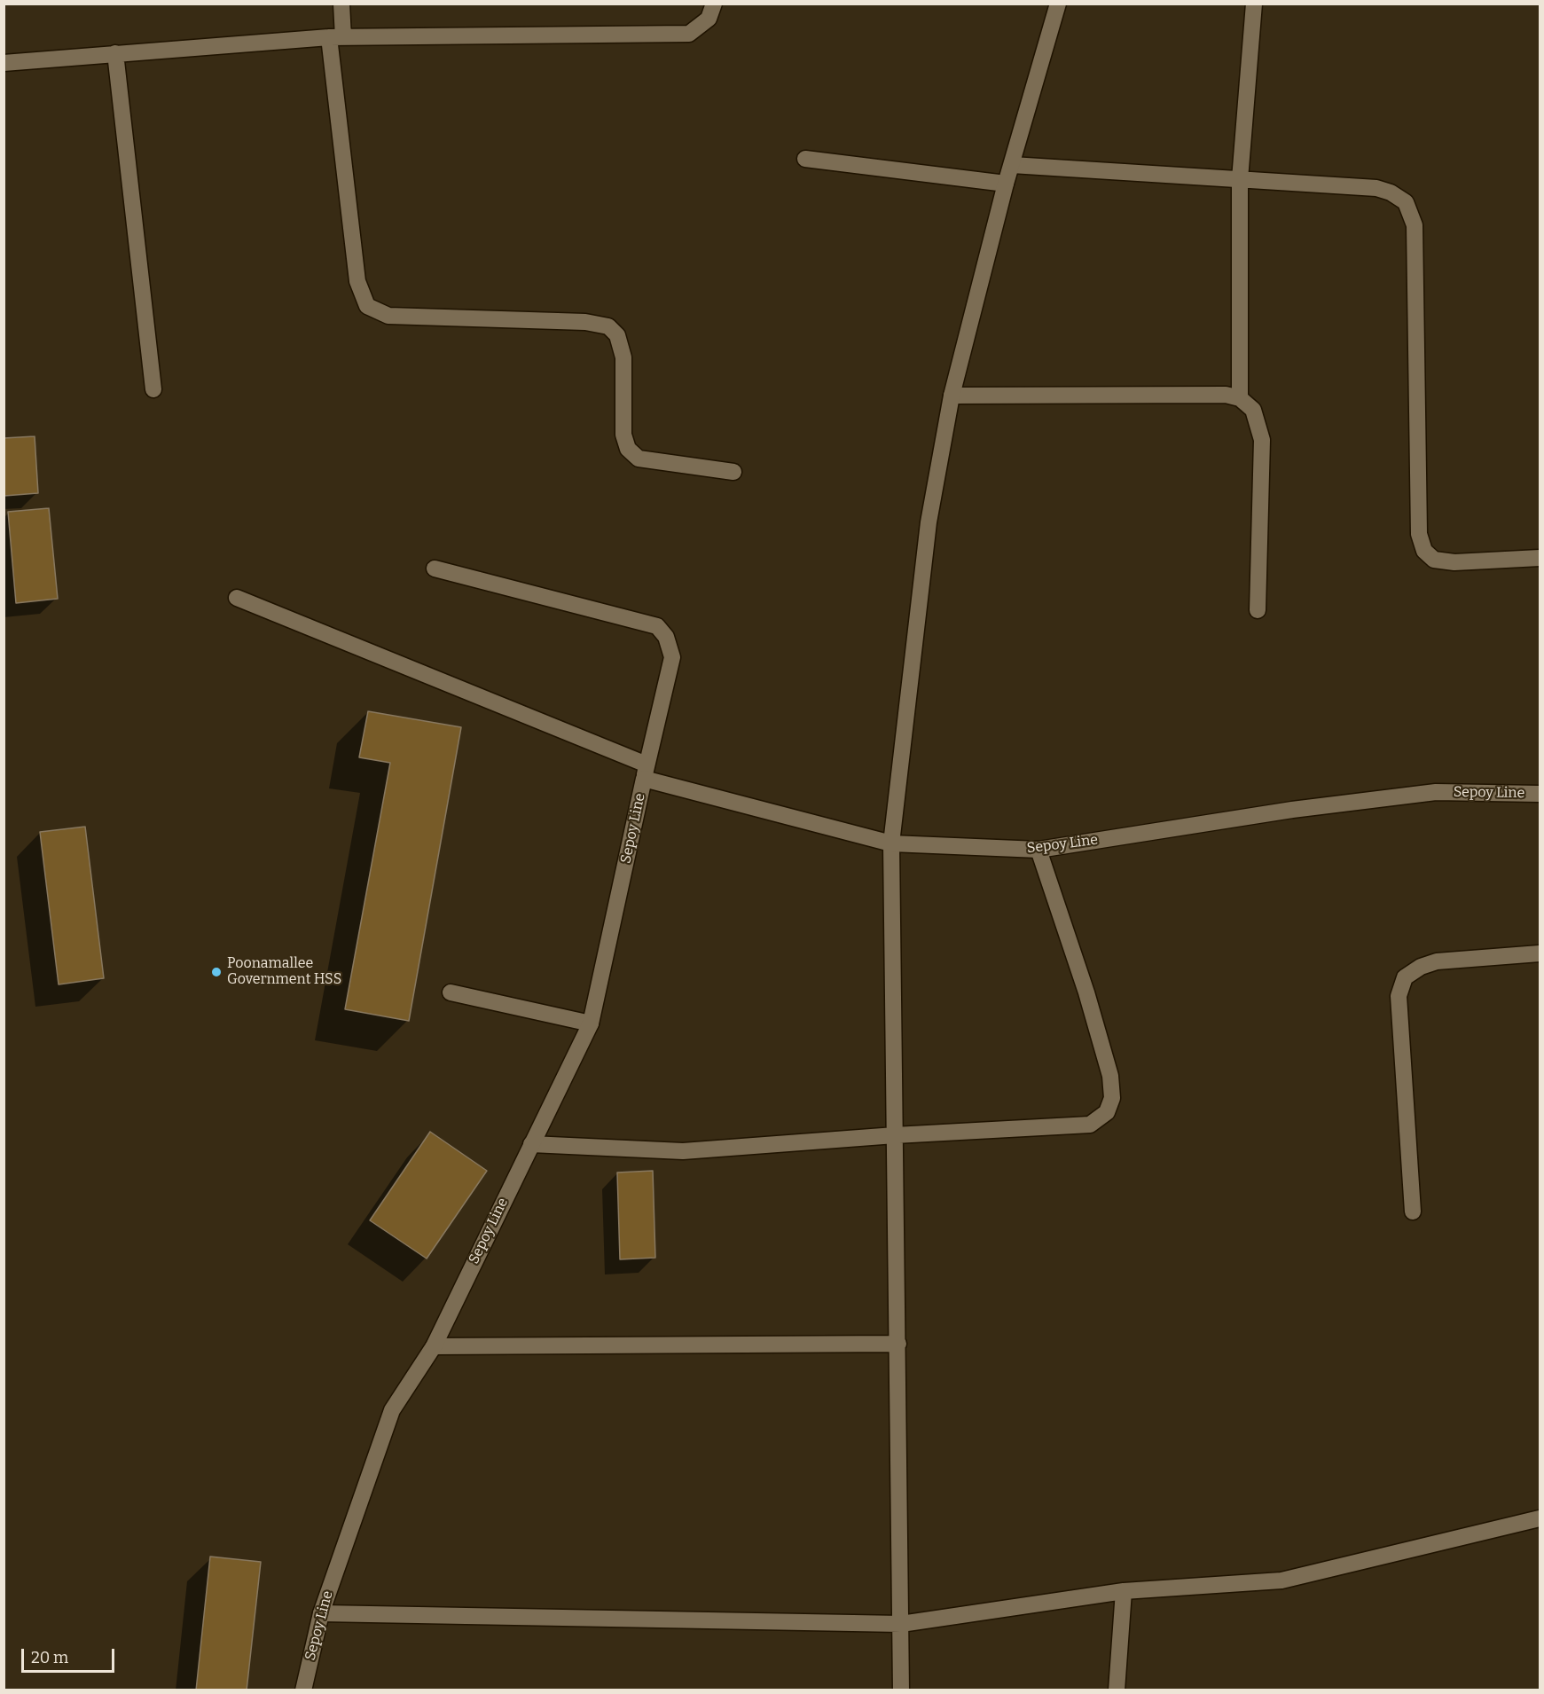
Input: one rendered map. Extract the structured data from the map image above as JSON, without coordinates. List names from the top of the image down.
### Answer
{
  "streets": {
    "street": ["Sepoy Line"]
  },
  "places": ["Poonamallee Government HSS"],
  "scale_bar": "20 m"
}
